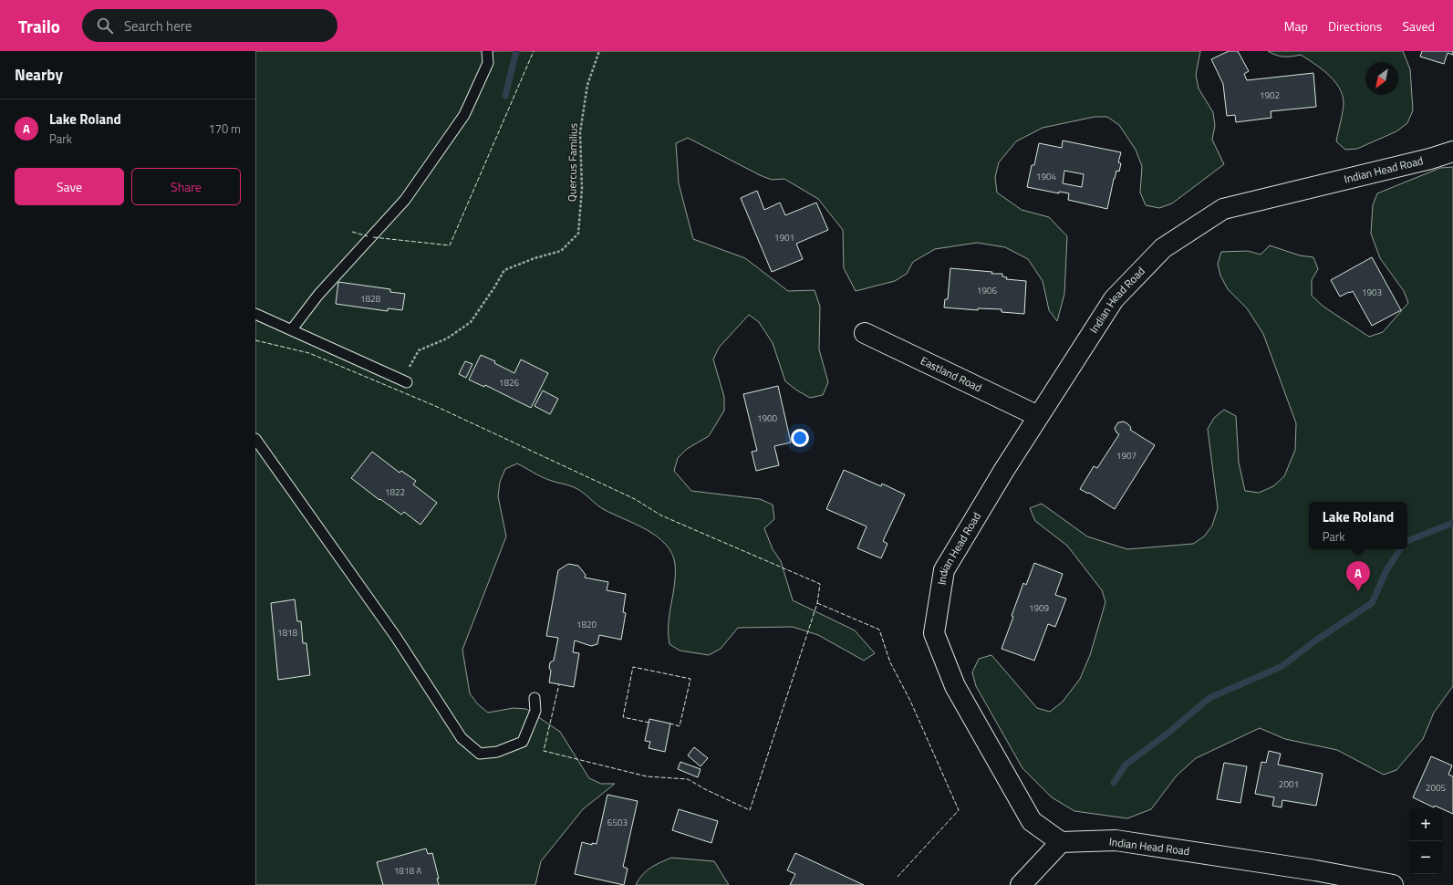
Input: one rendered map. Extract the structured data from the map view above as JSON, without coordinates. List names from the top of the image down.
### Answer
{
  "streets": {
    "street": ["Indian Head Road", "Eastland Road"],
    "path": ["Quercus Familius"]
  },
  "crossings": [
    ["Indian Head Road", "Eastland Road"]
  ],
  "house_numbers": [
    "1902",
    "1904",
    "1901",
    "1906",
    "1903",
    "1828",
    "1826",
    "1900",
    "1907",
    "1822",
    "1909",
    "1820",
    "1818",
    "2001",
    "2005",
    "6503",
    "1818 A"
  ],
  "north": "bottom left",
  "page": {
    "header": "Trailo",
    "search": "Search here",
    "nav": ["Map", "Directions", "Saved"],
    "heading": "Nearby",
    "list": [
      {
        "mark": "A",
        "name": "Lake Roland",
        "note": "Park",
        "value": "170 m"
      }
    ],
    "buttons": ["Save", "Share"],
    "popup": ["Lake Roland", "Park"],
    "pins": "A",
    "map_buttons": ["+", "−"]
  }
}
